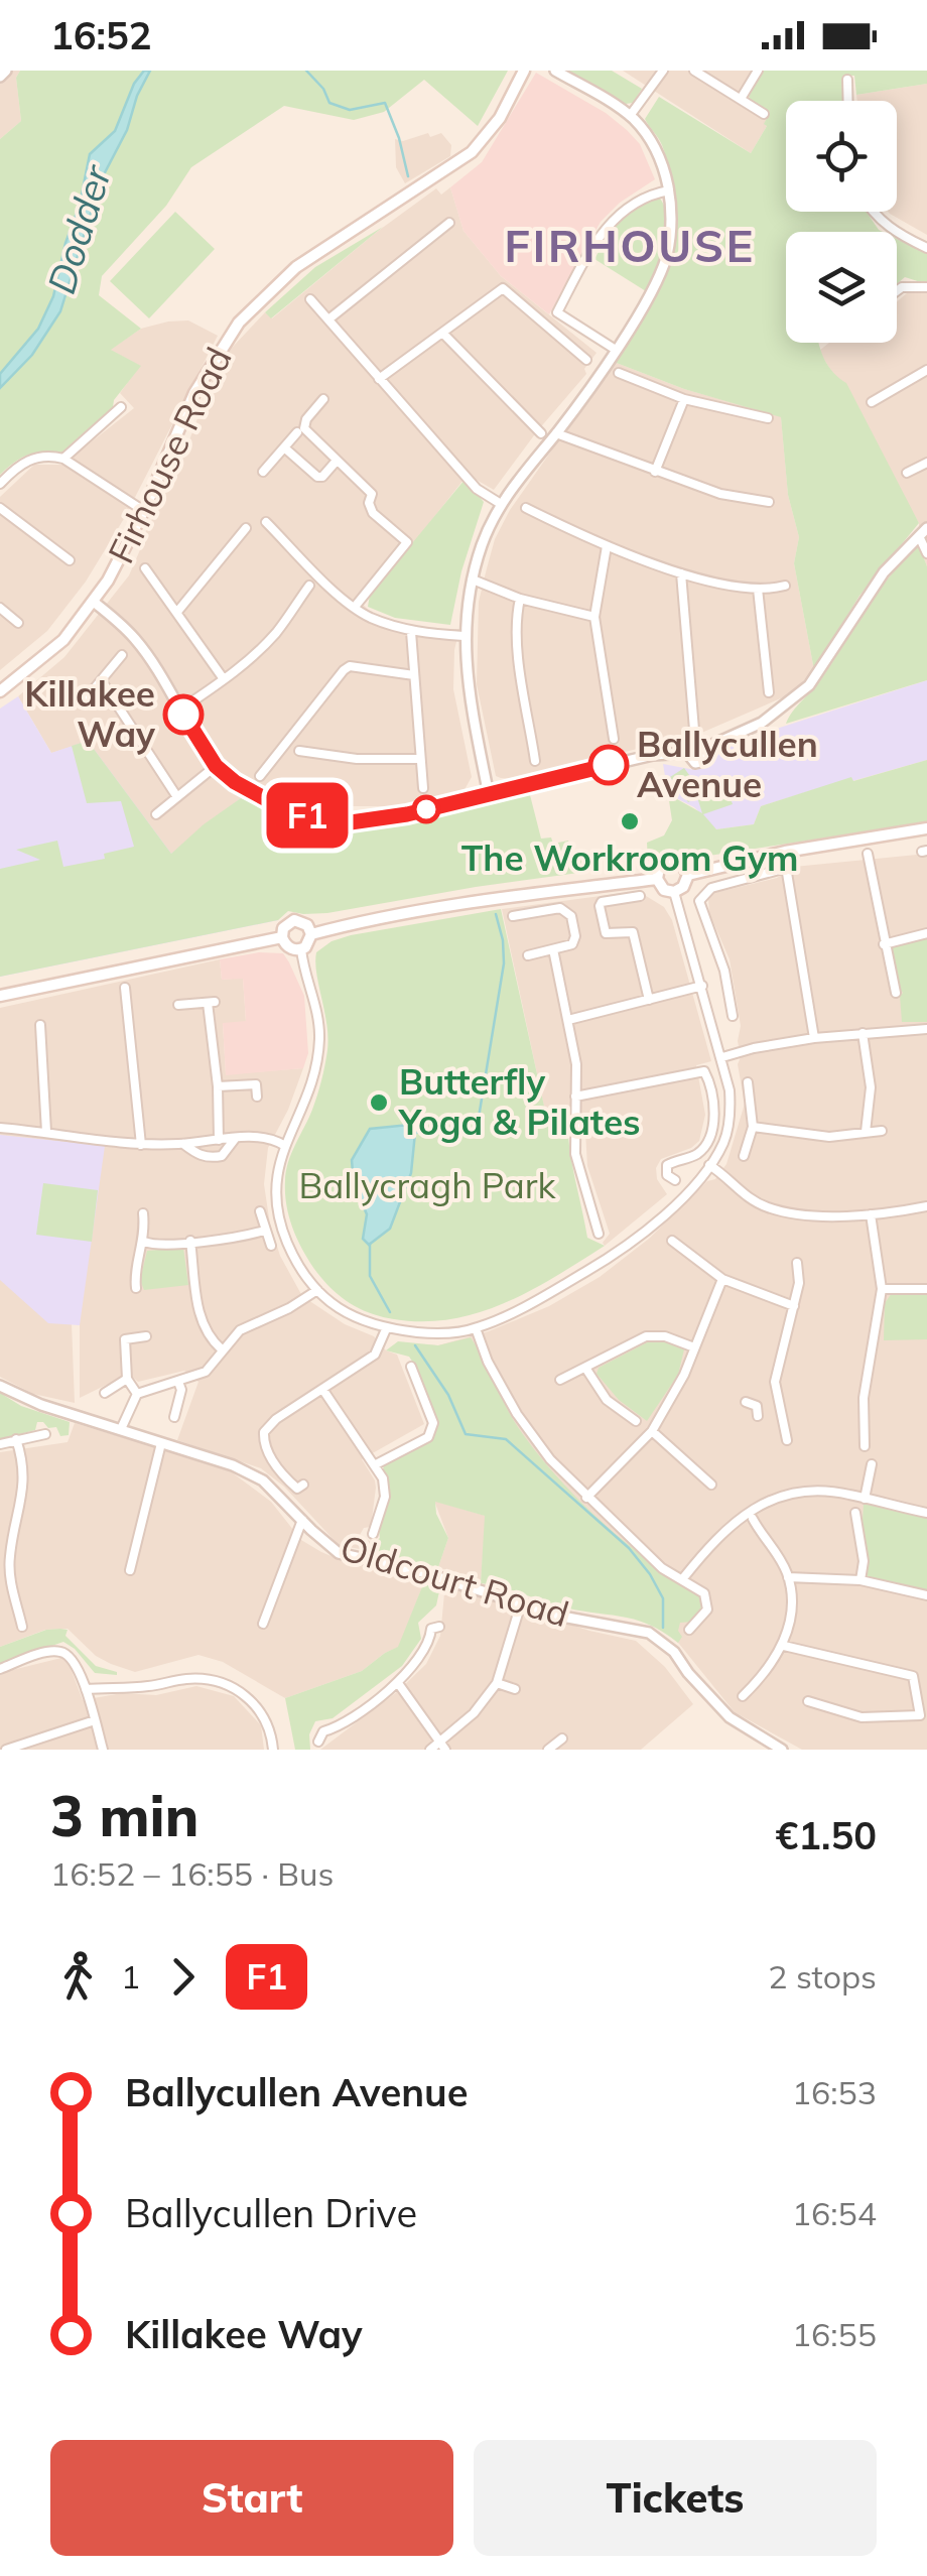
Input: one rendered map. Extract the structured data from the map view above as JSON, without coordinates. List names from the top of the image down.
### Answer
{
  "streets": {
    "main road": ["Firhouse Road"],
    "street": ["Oldcourt Road"]
  },
  "districts": ["FIRHOUSE"],
  "water": ["Dodder"],
  "parks": ["Ballycragh Park"],
  "places": [
    "Killakee Way",
    "Ballycullen Avenue",
    "The Workroom Gym",
    "Butterfly Yoga & Pilates"
  ],
  "lines": ["bus line F1"],
  "page": {
    "status": "16:52",
    "on_map": "F1",
    "heading": ["3 min", "16:52 – 16:55 · Bus", "€1.50"],
    "legs": ["1", "F1", "2 stops"],
    "list": [
      {
        "name": "Ballycullen Avenue",
        "value": "16:53"
      },
      {
        "name": "Ballycullen Drive",
        "value": "16:54"
      },
      {
        "name": "Killakee Way",
        "value": "16:55"
      }
    ],
    "buttons": ["Start", "Tickets"]
  }
}
